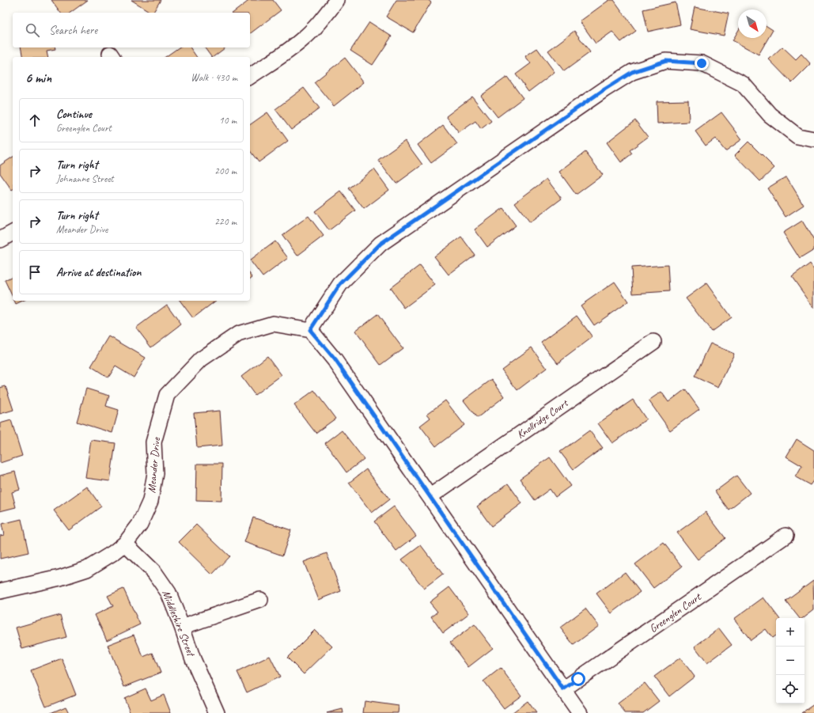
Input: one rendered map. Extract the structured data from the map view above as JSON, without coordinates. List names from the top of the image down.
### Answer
{
  "streets": {
    "street": [
      "Knollridge Court",
      "Meander Drive",
      "Greenglen Court",
      "Middleshire Street"
    ]
  },
  "crossings": [
    ["Meander Drive", "Middleshire Street"]
  ],
  "north": "bottom right",
  "page": {
    "search": "Search here",
    "heading": ["6 min", "Walk · 430 m"],
    "list": [
      ["Continue", "Greenglen Court", "10 m"],
      ["Turn right", "Johnanne Street", "200 m"],
      ["Turn right", "Meander Drive", "220 m"],
      "Arrive at destination"
    ],
    "map_buttons": ["+", "−"]
  }
}
